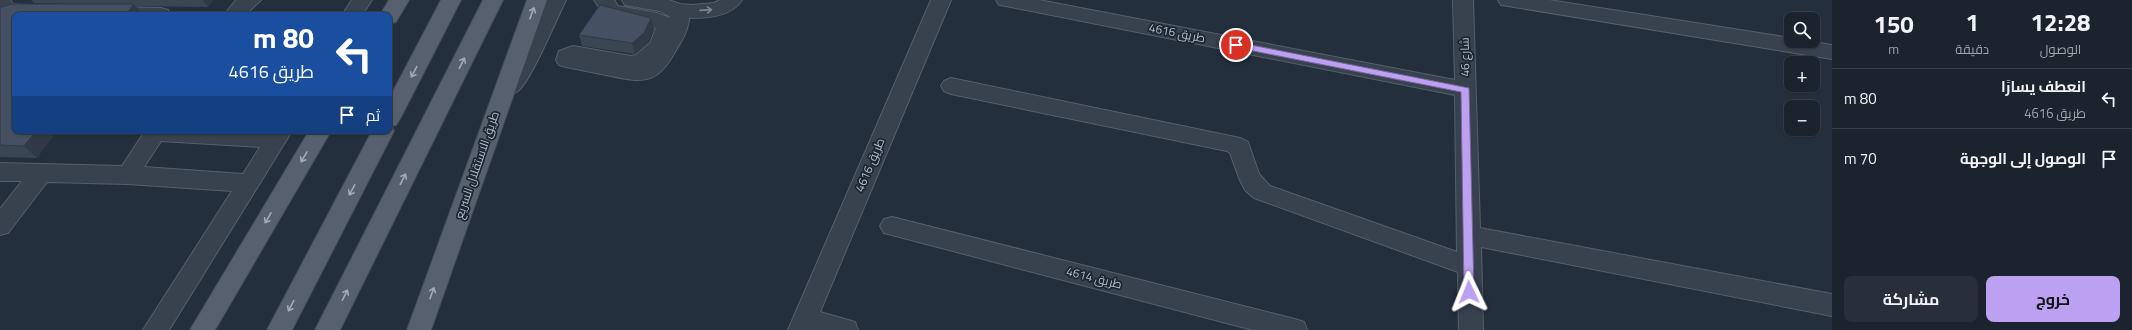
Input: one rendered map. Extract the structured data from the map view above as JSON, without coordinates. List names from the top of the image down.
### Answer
{
  "streets": {
    "main road": ["طريق الاستقلال السريع"],
    "street": ["طريق 4616", "شارع 46", "طريق 4614"]
  },
  "crossings": [
    ["طريق 4616", "شارع 46"]
  ],
  "page": {
    "eta": [
      "12:28",
      "الوصول",
      "1",
      "دقيقة",
      "150",
      "m"
    ],
    "map_buttons": ["+", "−"],
    "turn": ["80 m", "طريق 4616"],
    "list": [
      {
        "name": "انعطف يسارًا",
        "note": "طريق 4616",
        "value": "80 m"
      },
      {
        "name": "الوصول إلى الوجهة",
        "value": "70 m"
      }
    ],
    "then": "ثم",
    "buttons": ["خروج", "مشاركة"]
  }
}
